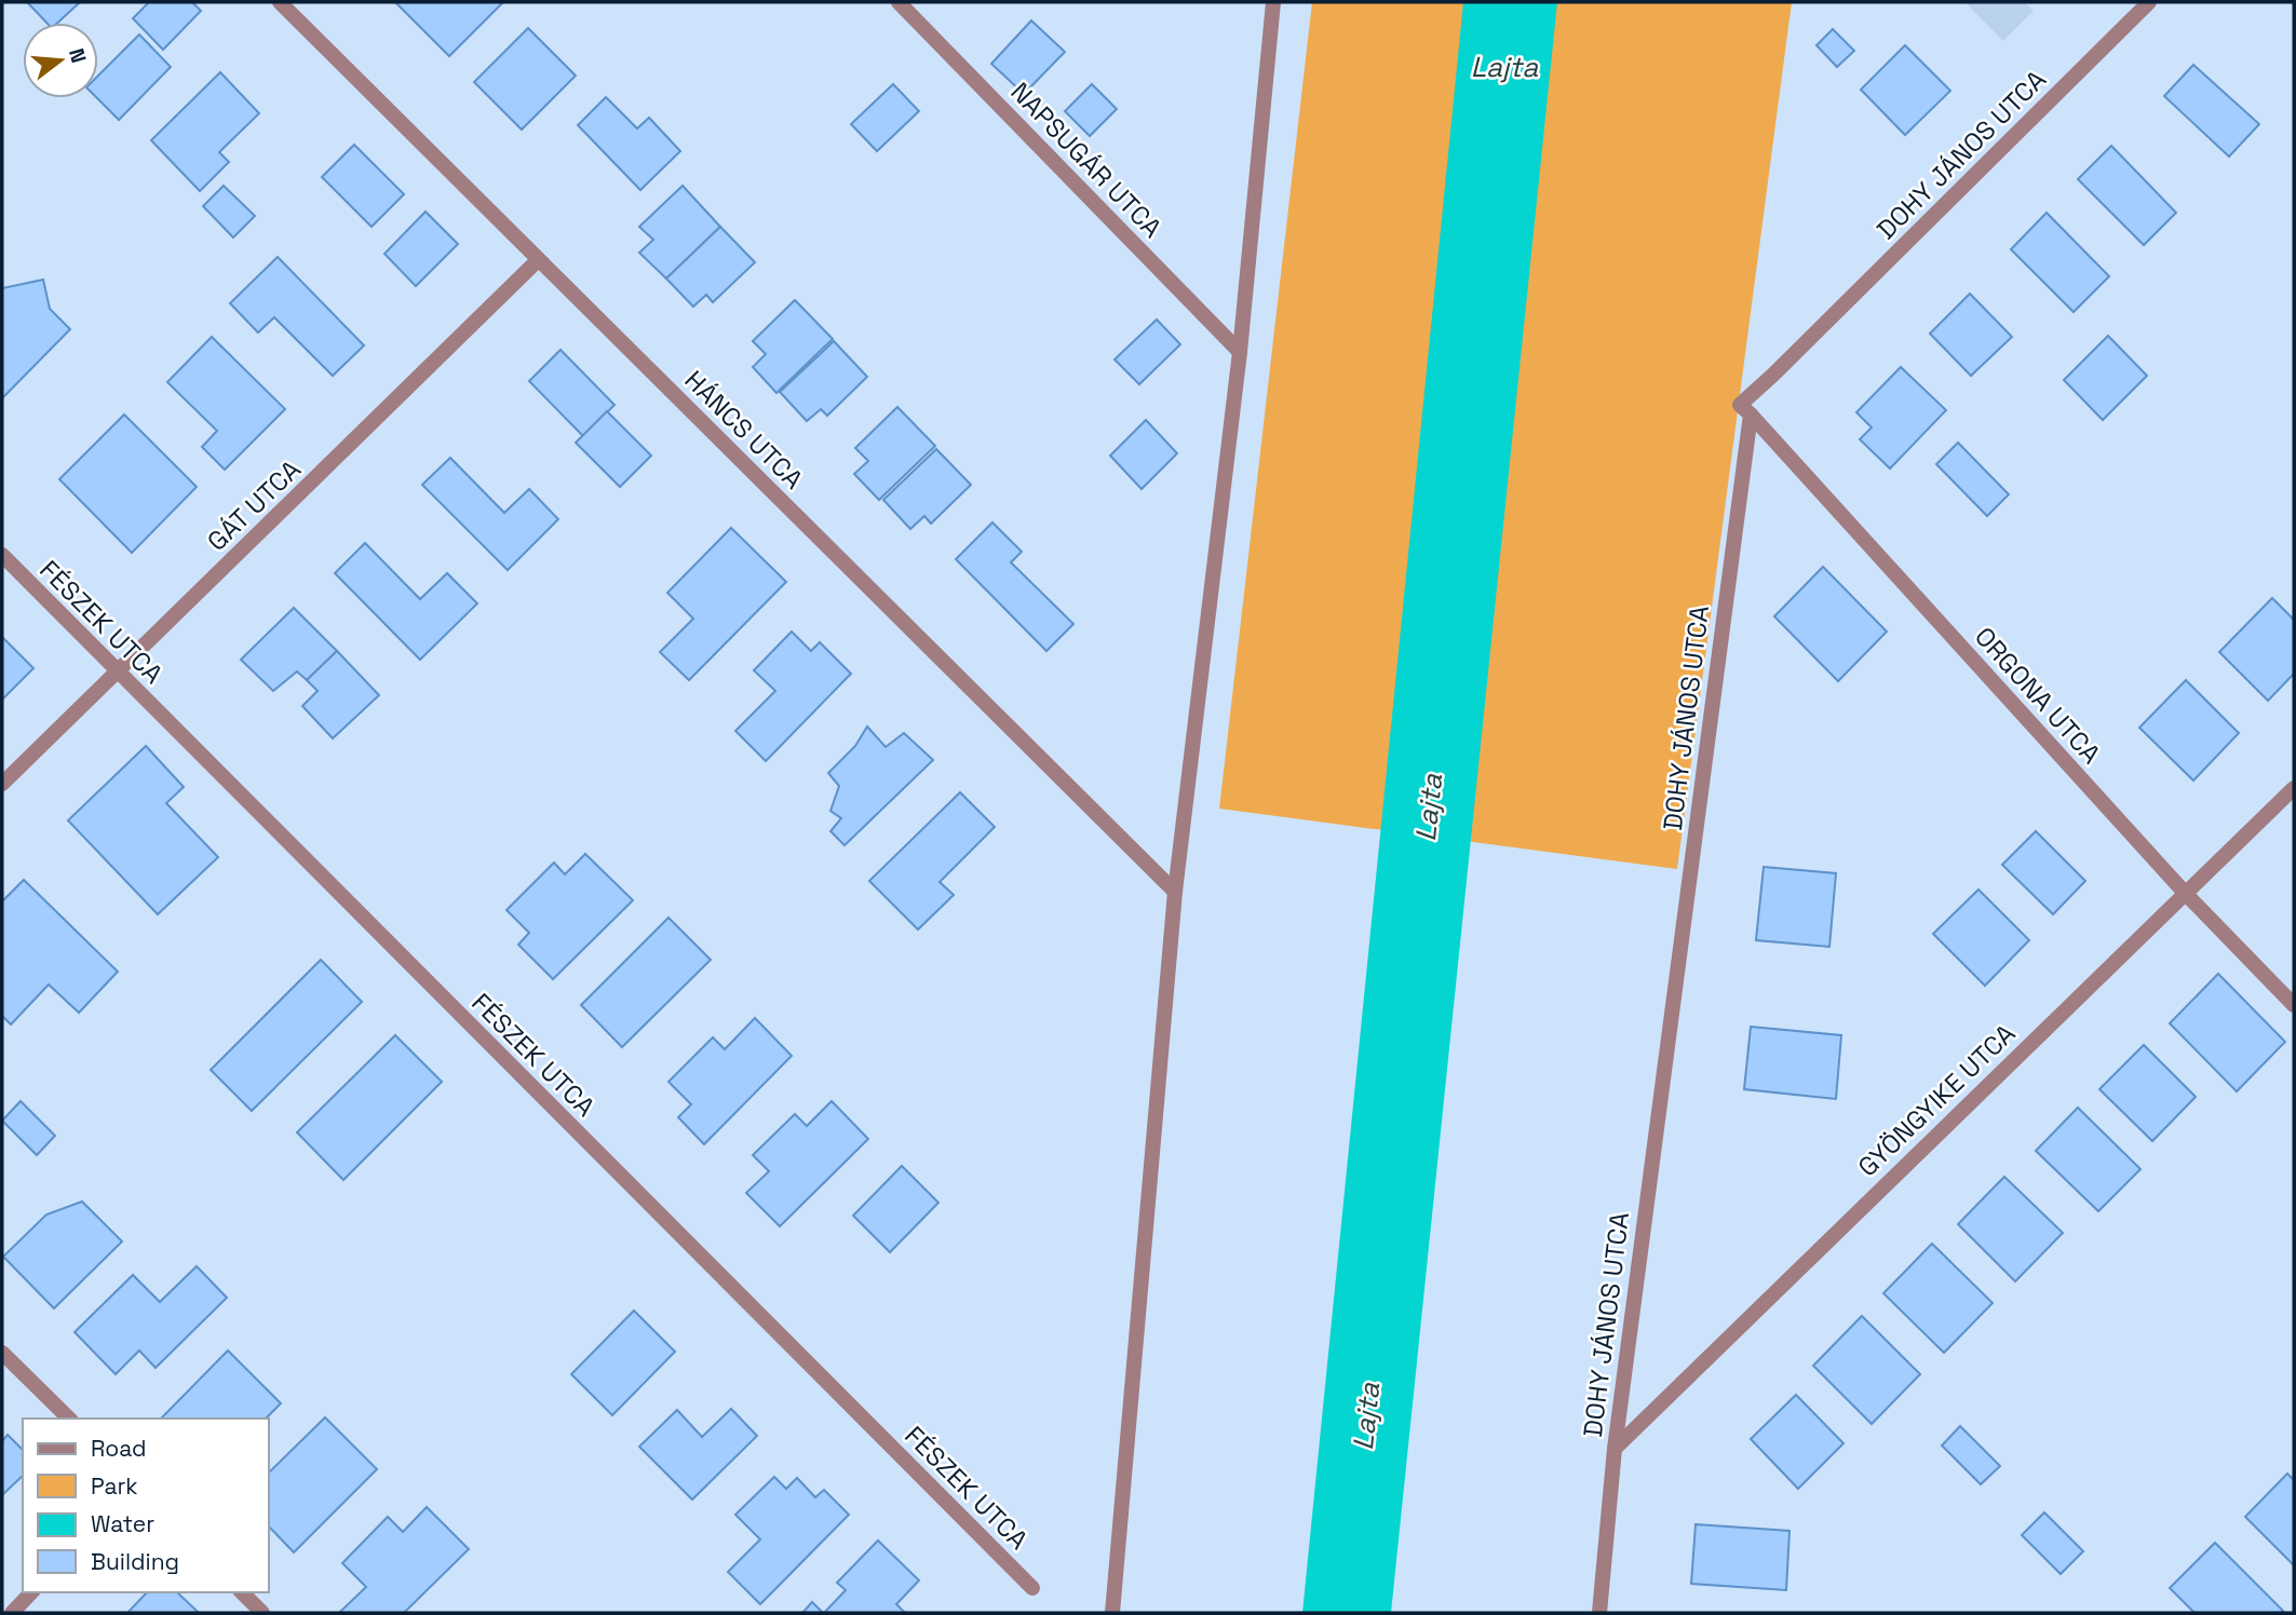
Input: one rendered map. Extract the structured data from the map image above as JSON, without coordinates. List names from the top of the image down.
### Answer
{
  "streets": {
    "street": [
      "DOHY JÁNOS UTCA",
      "NAPSUGÁR UTCA",
      "HÁNCS UTCA",
      "GÁT UTCA",
      "FÉSZEK UTCA",
      "ORGONA UTCA",
      "GYÖNGYIKE UTCA"
    ]
  },
  "crossings": [
    ["DOHY JÁNOS UTCA", "ORGONA UTCA"],
    ["DOHY JÁNOS UTCA", "GYÖNGYIKE UTCA"],
    ["HÁNCS UTCA", "GÁT UTCA"],
    ["GÁT UTCA", "FÉSZEK UTCA"],
    ["ORGONA UTCA", "GYÖNGYIKE UTCA"]
  ],
  "water": ["Lajta"],
  "legend": [
    "Road",
    "Park",
    "Water",
    "Building"
  ],
  "north": "right"
}
